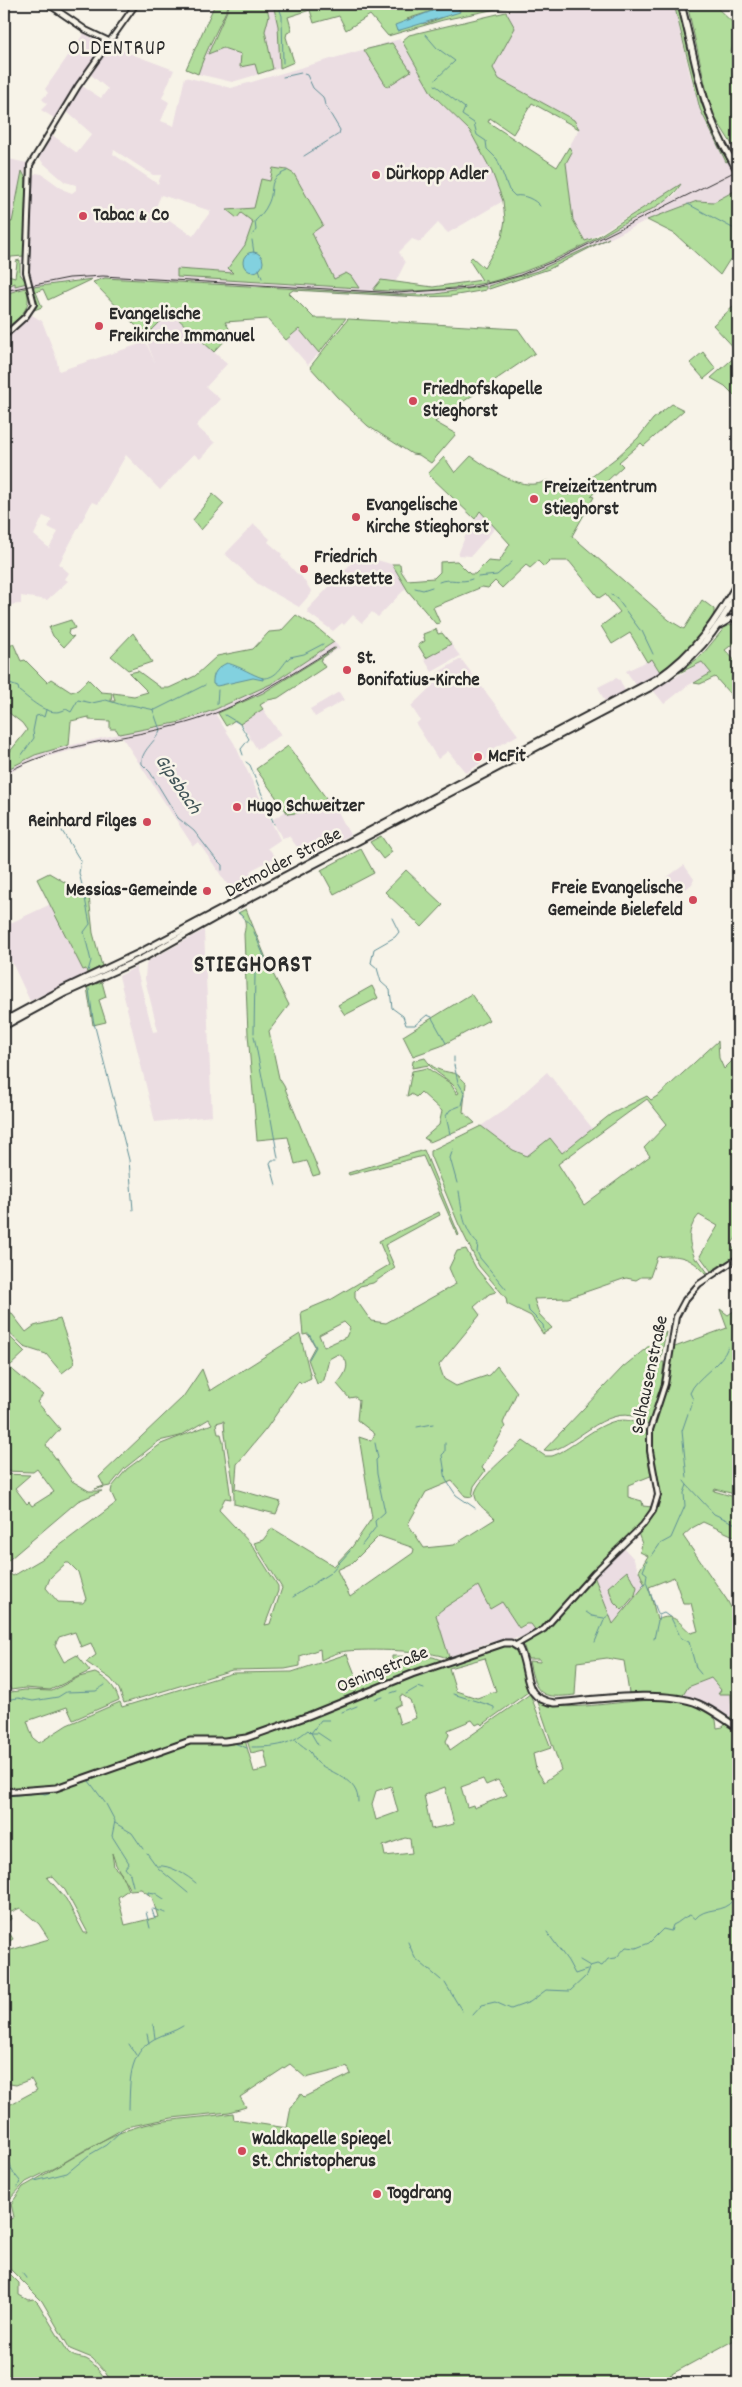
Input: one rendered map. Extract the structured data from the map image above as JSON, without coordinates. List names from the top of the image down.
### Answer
{
  "streets": {
    "main road": ["Detmolder Straße", "Osningstraße"],
    "street": ["Selhausenstraße"]
  },
  "crossings": [
    ["Selhausenstraße", "Osningstraße"]
  ],
  "districts": ["OLDENTRUP", "STIEGHORST"],
  "water": ["Gipsbach"],
  "places": [
    "Dürkopp Adler",
    "Tabac & Co",
    "Evangelische Freikirche Immanuel",
    "Friedhofskapelle Stieghorst",
    "Freizeitzentrum Stieghorst",
    "Evangelische Kirche Stieghorst",
    "Friedrich Beckstette",
    "St. Bonifatius-Kirche",
    "McFit",
    "Hugo Schweitzer",
    "Reinhard Filges",
    "Messias-Gemeinde",
    "Freie Evangelische Gemeinde Bielefeld",
    "Waldkapelle Spiegel St. Christopherus",
    "Togdrang"
  ]
}
